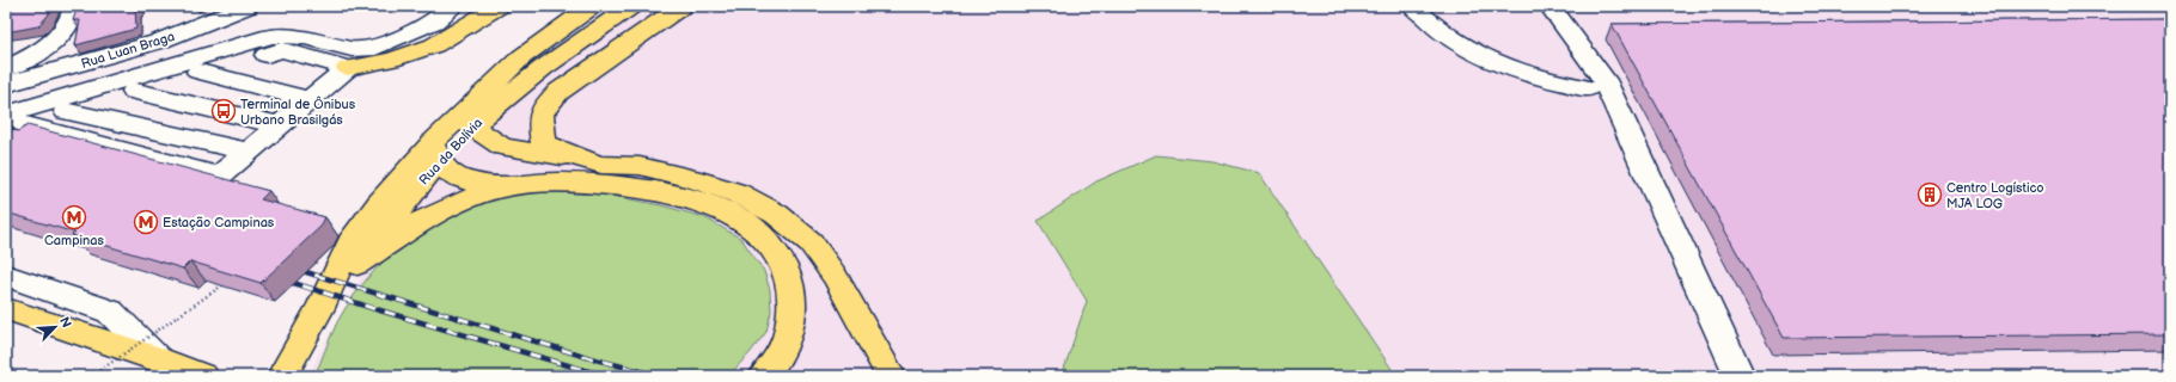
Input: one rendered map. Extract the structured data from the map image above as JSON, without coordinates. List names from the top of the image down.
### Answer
{
  "streets": {
    "main road": ["Rua da Bolívia"],
    "street": ["Rua Luan Braga"]
  },
  "places": {
    "bus stop": ["Terminal de Ônibus Urbano Brasilgás"],
    "building": ["Centro Logístico MJA LOG"],
    "metro station": ["Campinas", "Estação Campinas"]
  },
  "north": "top right"
}
